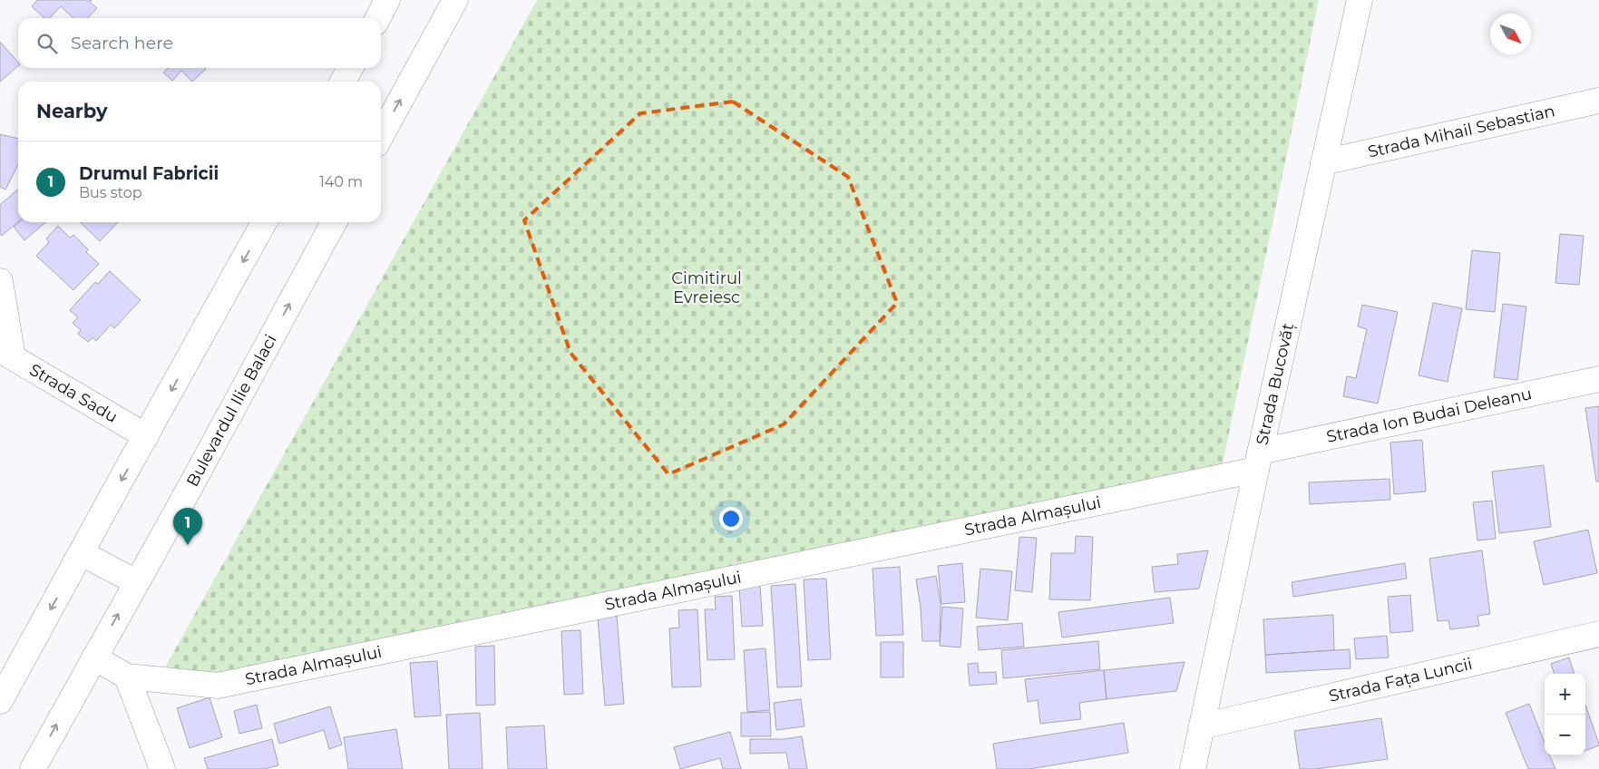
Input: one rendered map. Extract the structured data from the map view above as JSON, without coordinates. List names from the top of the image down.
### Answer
{
  "streets": {
    "street": [
      "Strada Mihail Sebastian",
      "Strada Bucovăț",
      "Strada Sadu",
      "Bulevardul Ilie Balaci",
      "Strada Ion Budai Deleanu",
      "Strada Almașului",
      "Strada Fața Luncii"
    ]
  },
  "crossings": [
    ["Strada Mihail Sebastian", "Strada Bucovăț"],
    ["Strada Bucovăț", "Strada Ion Budai Deleanu"],
    ["Strada Bucovăț", "Strada Almașului"],
    ["Strada Bucovăț", "Strada Fața Luncii"],
    ["Bulevardul Ilie Balaci", "Strada Almașului"],
    ["Strada Ion Budai Deleanu", "Strada Almașului"]
  ],
  "parks": ["Cimitirul Evreiesc"],
  "north": "bottom right",
  "page": {
    "search": "Search here",
    "heading": "Nearby",
    "list": [
      {
        "mark": "1",
        "name": "Drumul Fabricii",
        "note": "Bus stop",
        "value": "140 m"
      }
    ],
    "pins": "1",
    "map_buttons": ["+", "−"]
  }
}
